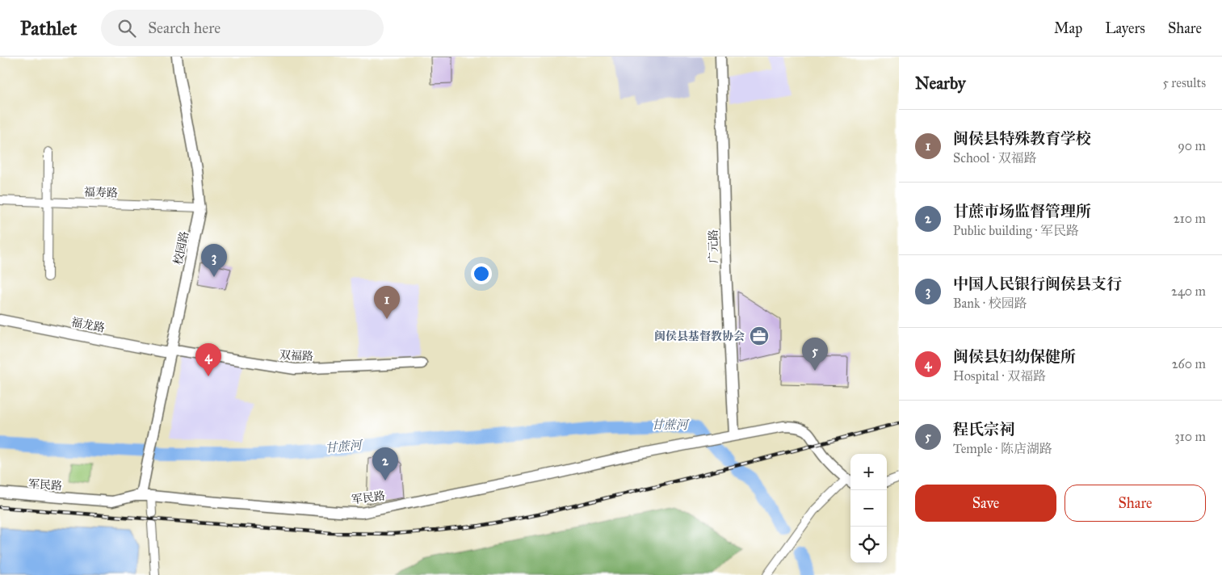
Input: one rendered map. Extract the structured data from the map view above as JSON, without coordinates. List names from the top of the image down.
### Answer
{
  "streets": {
    "street": [
      "福寿路",
      "广元路",
      "校园路",
      "福龙路",
      "双福路",
      "军民路"
    ]
  },
  "crossings": [
    ["福寿路", "校园路"],
    ["广元路", "军民路"],
    ["校园路", "福龙路"],
    ["校园路", "双福路"],
    ["校园路", "军民路"],
    ["福龙路", "双福路"]
  ],
  "water": ["甘蔗河"],
  "places": {
    "office": ["闽侯县基督教协会"]
  },
  "page": {
    "header": "Pathlet",
    "search": "Search here",
    "nav": ["Map", "Layers", "Share"],
    "heading": ["Nearby", "5 results"],
    "list": [
      {
        "mark": "1",
        "name": "闽侯县特殊教育学校",
        "note": "School · 双福路",
        "value": "90 m"
      },
      {
        "mark": "2",
        "name": "甘蔗市场监督管理所",
        "note": "Public building · 军民路",
        "value": "210 m"
      },
      {
        "mark": "3",
        "name": "中国人民银行闽侯县支行",
        "note": "Bank · 校园路",
        "value": "240 m"
      },
      {
        "mark": "4",
        "name": "闽侯县妇幼保健所",
        "note": "Hospital · 双福路",
        "value": "260 m"
      },
      {
        "mark": "5",
        "name": "程氏宗祠",
        "note": "Temple · 陈店湖路",
        "value": "310 m"
      }
    ],
    "pins": [
      "3",
      "1",
      "5",
      "4",
      "2"
    ],
    "map_buttons": ["+", "−"],
    "buttons": ["Save", "Share"]
  }
}
